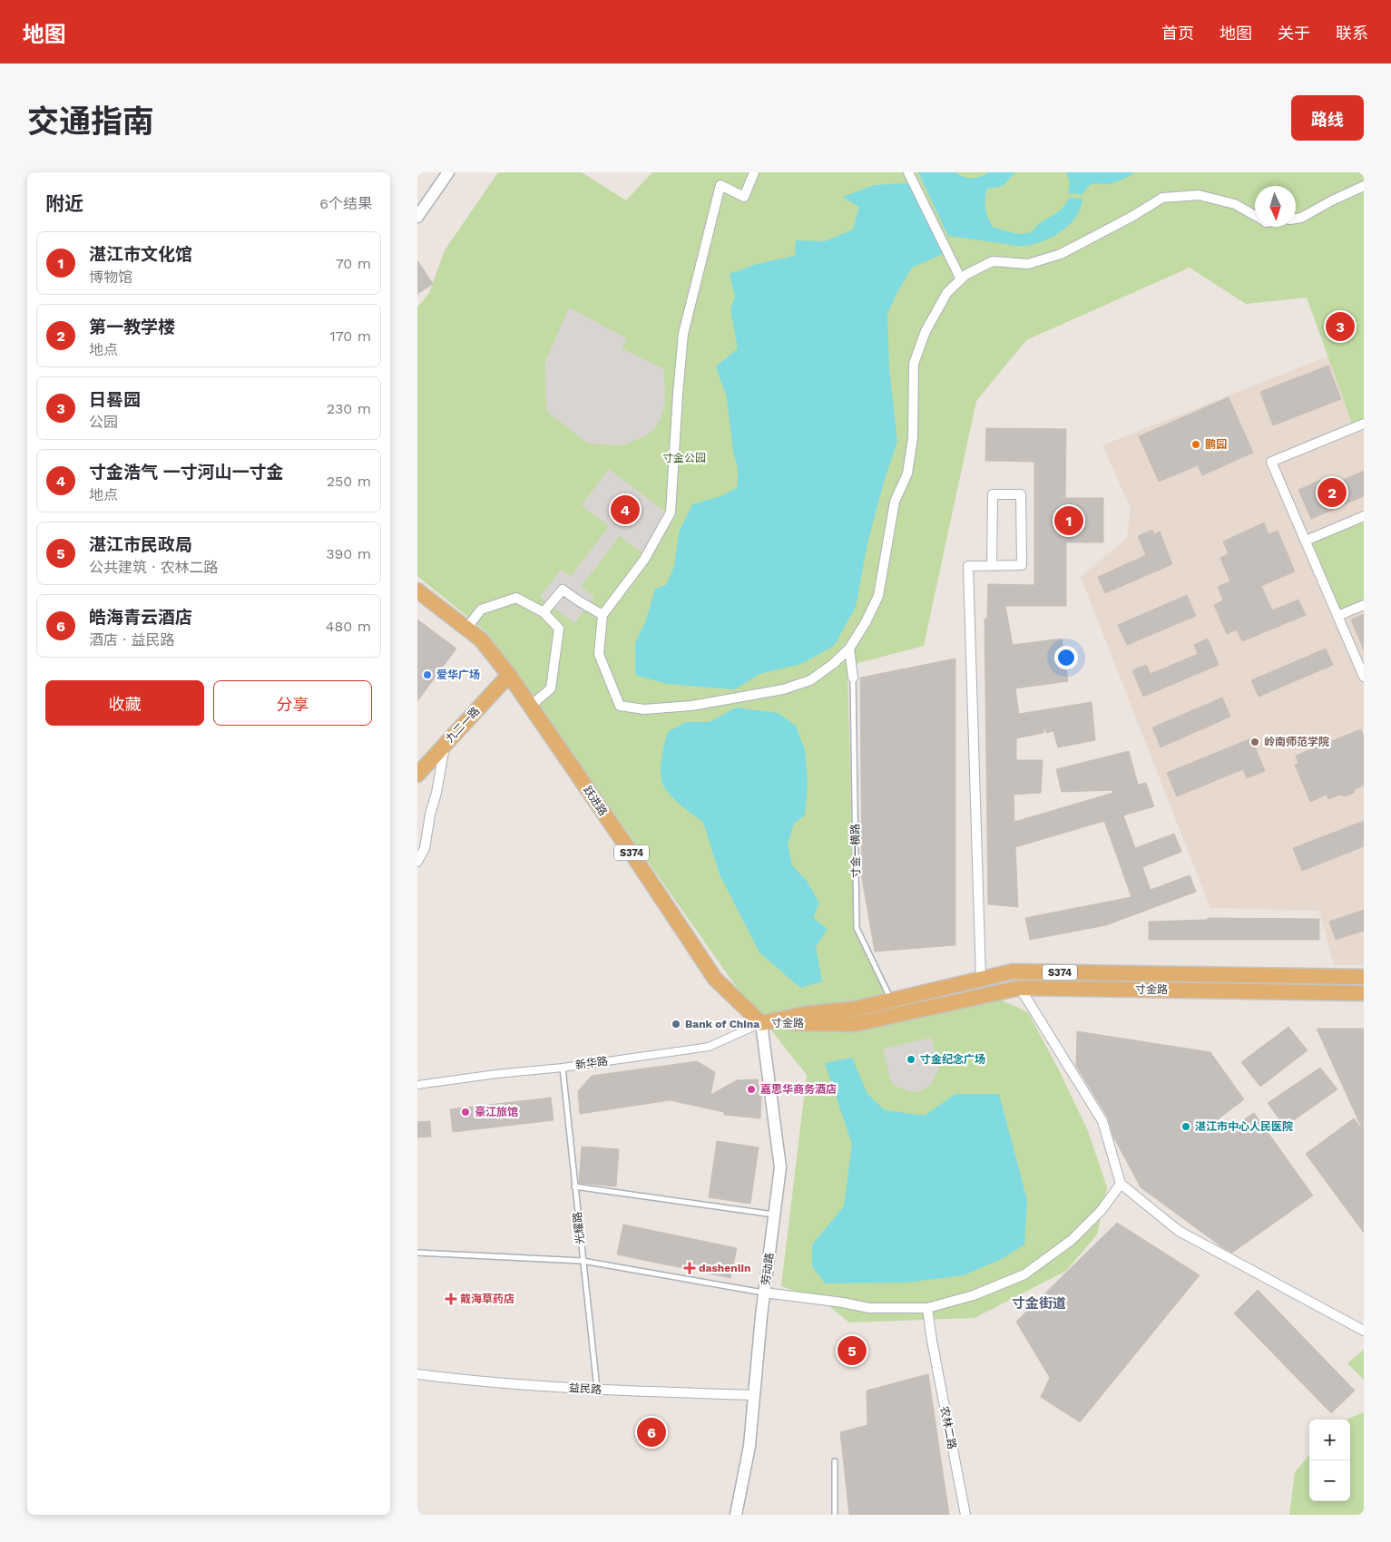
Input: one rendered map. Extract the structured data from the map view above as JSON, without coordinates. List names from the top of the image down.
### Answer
{
  "streets": {
    "main road": [
      "九二一路",
      "跃进路",
      "S374",
      "寸金路"
    ],
    "street": [
      "新华路",
      "劳动路",
      "益民路",
      "农林二路"
    ],
    "lane": ["寸金一横路", "光耀路"]
  },
  "crossings": [
    ["九二一路", "跃进路"],
    ["跃进路", "寸金路"],
    ["跃进路", "新华路"],
    ["跃进路", "劳动路"],
    ["寸金一横路", "寸金路"],
    ["寸金路", "新华路"],
    ["寸金路", "劳动路"],
    ["新华路", "光耀路"],
    ["新华路", "劳动路"],
    ["光耀路", "益民路"],
    ["劳动路", "益民路"]
  ],
  "districts": ["寸金街道"],
  "parks": ["寸金公园"],
  "places": {
    "other": [
      "鹏园",
      "爱华广场",
      "岭南师范学院",
      "Bank of China",
      "寸金纪念广场",
      "嘉思华商务酒店",
      "豪江旅馆",
      "湛江市中心人民医院"
    ],
    "health": ["dashenlin", "戴海草药店"]
  },
  "north": "bottom",
  "page": {
    "header": "地图",
    "nav": [
      "首页",
      "地图",
      "关于",
      "联系"
    ],
    "title": "交通指南",
    "buttons": [
      "路线",
      ["收藏", "分享"]
    ],
    "heading": ["附近", "6个结果"],
    "list": [
      {
        "mark": "1",
        "name": "湛江市文化馆",
        "note": "博物馆",
        "value": "70 m"
      },
      {
        "mark": "2",
        "name": "第一教学楼",
        "note": "地点",
        "value": "170 m"
      },
      {
        "mark": "3",
        "name": "日晷园",
        "note": "公园",
        "value": "230 m"
      },
      {
        "mark": "4",
        "name": "寸金浩气 一寸河山一寸金",
        "note": "地点",
        "value": "250 m"
      },
      {
        "mark": "5",
        "name": "湛江市民政局",
        "note": "公共建筑 · 农林二路",
        "value": "390 m"
      },
      {
        "mark": "6",
        "name": "皓海青云酒店",
        "note": "酒店 · 益民路",
        "value": "480 m"
      }
    ],
    "pins": [
      "3",
      "2",
      "4",
      "1",
      "5",
      "6"
    ],
    "map_buttons": ["+", "−"]
  }
}
